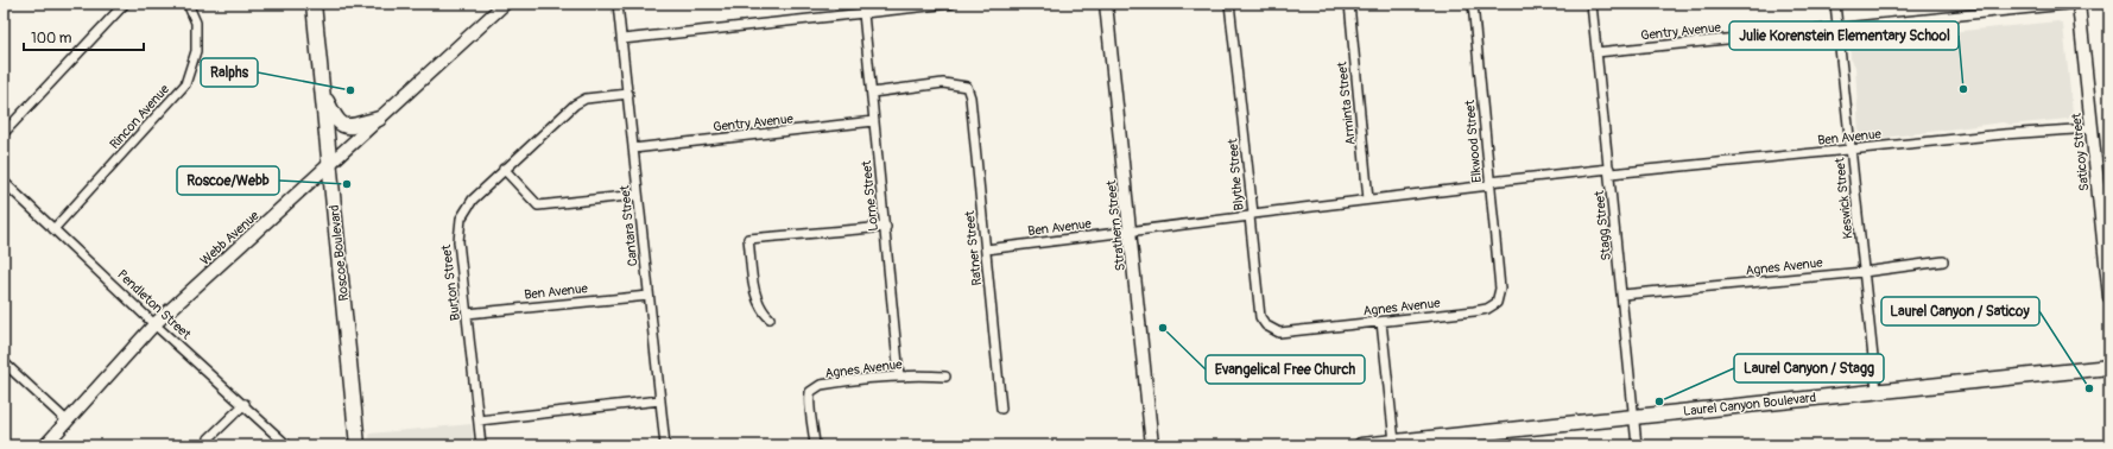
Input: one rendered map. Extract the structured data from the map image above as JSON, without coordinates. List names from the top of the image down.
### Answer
{
  "streets": {
    "main road": [
      "Saticoy Street",
      "Strathern Street",
      "Webb Avenue",
      "Roscoe Boulevard",
      "Laurel Canyon Boulevard"
    ],
    "street": [
      "Gentry Avenue",
      "Arminta Street",
      "Rincon Avenue",
      "Ben Avenue",
      "Elkwood Street",
      "Blythe Street",
      "Lorne Street",
      "Keswick Street",
      "Cantara Street",
      "Stagg Street",
      "Ratner Street",
      "Agnes Avenue",
      "Burton Street",
      "Pendleton Street"
    ]
  },
  "crossings": [
    ["Gentry Avenue", "Saticoy Street"],
    ["Gentry Avenue", "Lorne Street"],
    ["Gentry Avenue", "Keswick Street"],
    ["Gentry Avenue", "Cantara Street"],
    ["Gentry Avenue", "Stagg Street"],
    ["Arminta Street", "Ben Avenue"],
    ["Rincon Avenue", "Pendleton Street"],
    ["Ben Avenue", "Elkwood Street"],
    ["Ben Avenue", "Saticoy Street"],
    ["Ben Avenue", "Blythe Street"],
    ["Ben Avenue", "Keswick Street"],
    ["Ben Avenue", "Cantara Street"],
    ["Ben Avenue", "Strathern Street"],
    ["Ben Avenue", "Stagg Street"],
    ["Ben Avenue", "Ratner Street"],
    ["Ben Avenue", "Burton Street"],
    ["Elkwood Street", "Agnes Avenue"],
    ["Blythe Street", "Agnes Avenue"],
    ["Lorne Street", "Ratner Street"],
    ["Lorne Street", "Agnes Avenue"],
    ["Keswick Street", "Agnes Avenue"],
    ["Keswick Street", "Laurel Canyon Boulevard"],
    ["Cantara Street", "Burton Street"],
    ["Stagg Street", "Agnes Avenue"],
    ["Stagg Street", "Laurel Canyon Boulevard"],
    ["Webb Avenue", "Roscoe Boulevard"],
    ["Webb Avenue", "Pendleton Street"]
  ],
  "places": [
    "Julie Korenstein Elementary School",
    "Ralphs",
    "Roscoe/Webb",
    "Evangelical Free Church",
    "Laurel Canyon / Saticoy",
    "Laurel Canyon / Stagg"
  ],
  "scale_bar": "100 m"
}
